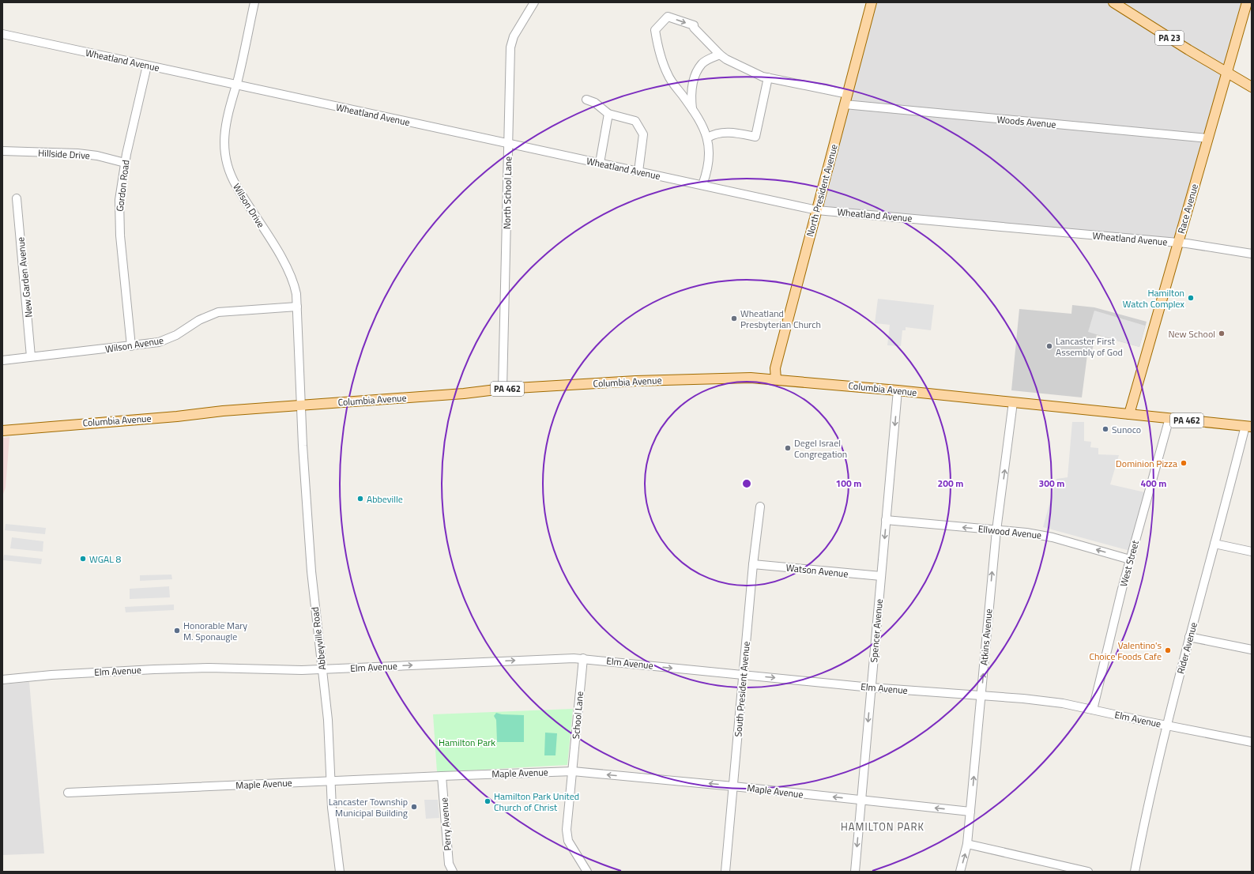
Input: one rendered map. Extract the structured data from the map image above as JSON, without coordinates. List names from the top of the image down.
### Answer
{
  "streets": {
    "main road": [
      "PA 23",
      "North President Avenue",
      "Race Avenue",
      "Columbia Avenue",
      "PA 462"
    ],
    "street": [
      "Wheatland Avenue",
      "Woods Avenue",
      "Hillside Drive",
      "Gordon Road",
      "North School Lane",
      "Wilson Drive",
      "New Garden Avenue",
      "Wilson Avenue",
      "Ellwood Avenue",
      "West Street",
      "Watson Avenue",
      "Spencer Avenue",
      "Atkins Avenue",
      "Abbeyville Road",
      "Rider Avenue",
      "Elm Avenue",
      "South President Avenue",
      "School Lane",
      "Maple Avenue",
      "Perry Avenue"
    ]
  },
  "crossings": [
    ["PA 23", "Race Avenue"],
    ["Wheatland Avenue", "Gordon Road"],
    ["Wheatland Avenue", "North President Avenue"],
    ["Wheatland Avenue", "North School Lane"],
    ["Wheatland Avenue", "Wilson Drive"],
    ["Wheatland Avenue", "Race Avenue"],
    ["Woods Avenue", "North President Avenue"],
    ["Woods Avenue", "Race Avenue"],
    ["Hillside Drive", "Gordon Road"],
    ["Gordon Road", "Wilson Avenue"],
    ["North President Avenue", "Columbia Avenue"],
    ["North School Lane", "Columbia Avenue"],
    ["Wilson Drive", "Wilson Avenue"],
    ["Wilson Drive", "Columbia Avenue"],
    ["Wilson Drive", "Abbeyville Road"],
    ["Race Avenue", "Columbia Avenue"],
    ["New Garden Avenue", "Wilson Avenue"],
    ["Columbia Avenue", "West Street"],
    ["Columbia Avenue", "Spencer Avenue"],
    ["Columbia Avenue", "Atkins Avenue"],
    ["Columbia Avenue", "Abbeyville Road"],
    ["Columbia Avenue", "Rider Avenue"],
    ["Ellwood Avenue", "West Street"],
    ["Ellwood Avenue", "Spencer Avenue"],
    ["Ellwood Avenue", "Atkins Avenue"],
    ["West Street", "Elm Avenue"],
    ["Watson Avenue", "Spencer Avenue"],
    ["Watson Avenue", "South President Avenue"],
    ["Spencer Avenue", "Elm Avenue"],
    ["Spencer Avenue", "Maple Avenue"],
    ["Atkins Avenue", "Elm Avenue"],
    ["Atkins Avenue", "Maple Avenue"],
    ["Abbeyville Road", "Elm Avenue"],
    ["Abbeyville Road", "Maple Avenue"],
    ["Rider Avenue", "Elm Avenue"],
    ["Elm Avenue", "South President Avenue"],
    ["Elm Avenue", "School Lane"],
    ["South President Avenue", "Maple Avenue"],
    ["School Lane", "Maple Avenue"],
    ["Maple Avenue", "Perry Avenue"]
  ],
  "one_way": [
    "Ellwood Avenue",
    "Spencer Avenue",
    "Atkins Avenue",
    "Elm Avenue",
    "Maple Avenue"
  ],
  "districts": ["HAMILTON PARK"],
  "parks": ["Hamilton Park"],
  "places": [
    "Hamilton Watch Complex",
    "Wheatland Presbyterian Church",
    "New School",
    "Lancaster First Assembly of God",
    "Sunoco",
    "Degel Israel Congregation",
    "Dominion Pizza",
    "Abbeville",
    "WGAL 8",
    "Honorable Mary M. Sponaugle",
    "Valentino's Choice Foods Cafe",
    "Hamilton Park United Church of Christ",
    "Lancaster Township Municipal Building"
  ],
  "rings": [
    "100 m",
    "200 m",
    "300 m",
    "400 m"
  ]
}
